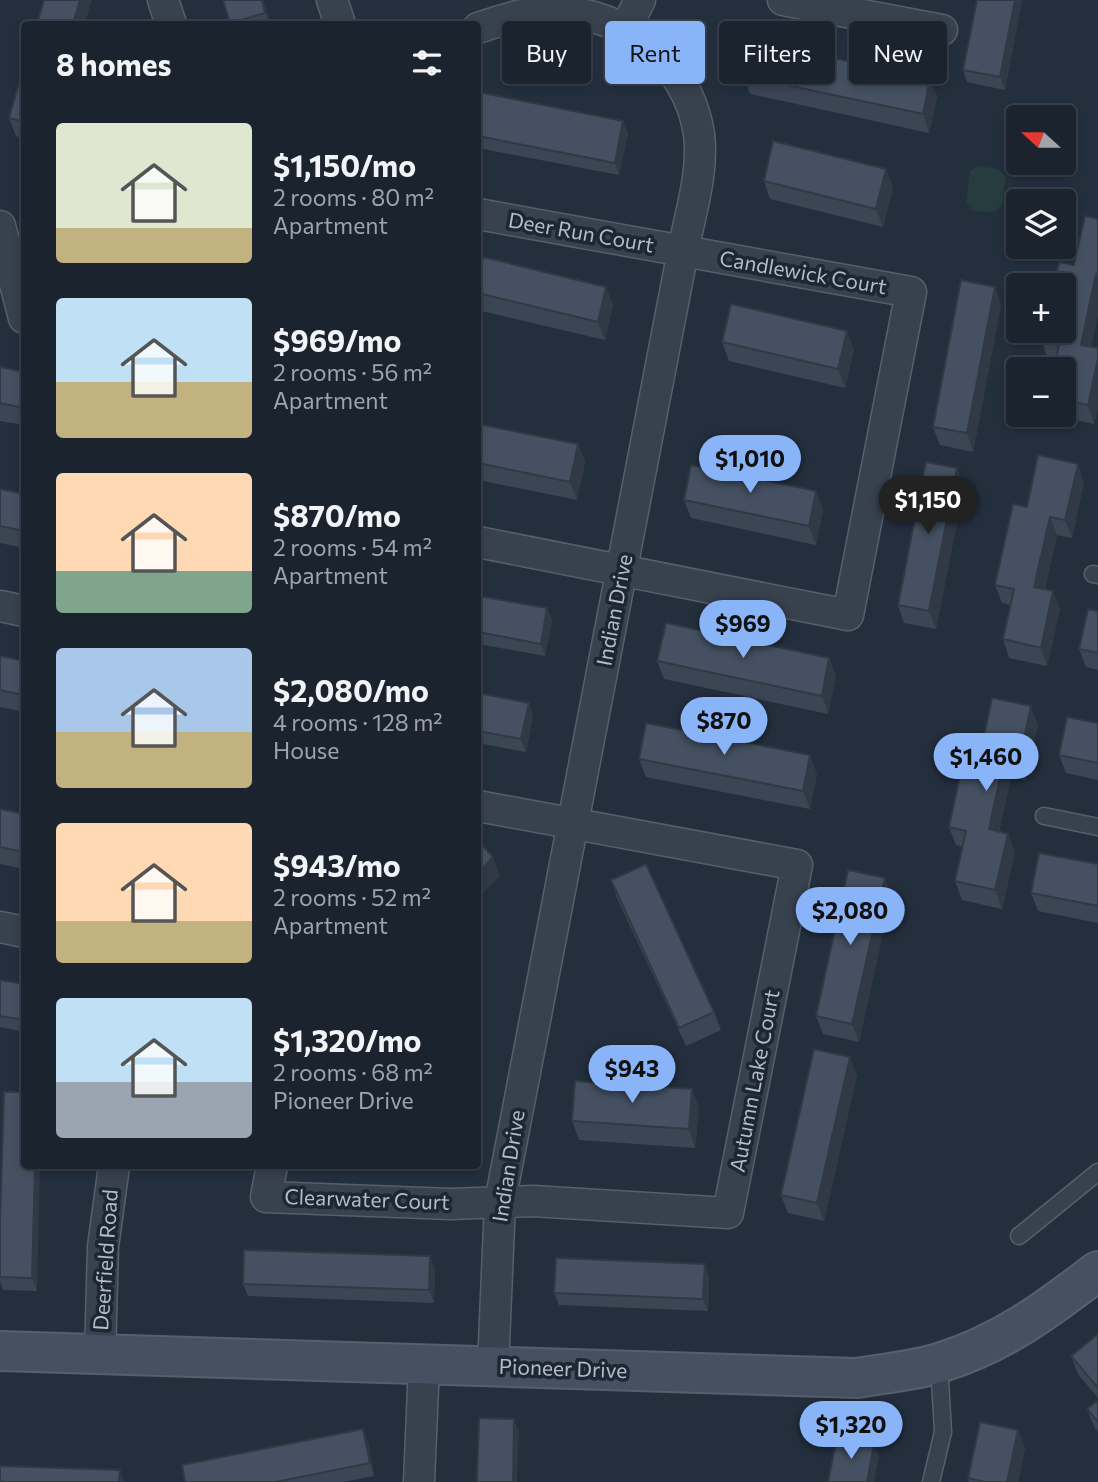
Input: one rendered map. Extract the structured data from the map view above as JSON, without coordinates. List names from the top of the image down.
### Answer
{
  "streets": {
    "street": [
      "Deer Run Court",
      "Candlewick Court",
      "Indian Drive",
      "Autumn Lake Court",
      "Clearwater Court",
      "Deerfield Road",
      "Pioneer Drive"
    ]
  },
  "crossings": [
    ["Deer Run Court", "Candlewick Court"],
    ["Deer Run Court", "Indian Drive"],
    ["Candlewick Court", "Indian Drive"],
    ["Indian Drive", "Autumn Lake Court"],
    ["Indian Drive", "Clearwater Court"],
    ["Indian Drive", "Pioneer Drive"],
    ["Autumn Lake Court", "Clearwater Court"],
    ["Deerfield Road", "Pioneer Drive"]
  ],
  "north": "left",
  "page": {
    "chip": [
      "Buy",
      "Rent",
      "Filters",
      "New"
    ],
    "heading": "8 homes",
    "map_buttons": ["+", "−"],
    "list": [
      {
        "name": "$1,150/mo",
        "note": "2 rooms · 80 m² · Apartment"
      },
      {
        "name": "$969/mo",
        "note": "2 rooms · 56 m² · Apartment"
      },
      {
        "name": "$870/mo",
        "note": "2 rooms · 54 m² · Apartment"
      },
      {
        "name": "$2,080/mo",
        "note": "4 rooms · 128 m² · House"
      },
      {
        "name": "$943/mo",
        "note": "2 rooms · 52 m² · Apartment"
      },
      {
        "name": "$1,320/mo",
        "note": "2 rooms · 68 m² · Pioneer Drive"
      }
    ],
    "price": [
      "$1,010",
      "$1,150",
      "$969",
      "$870",
      "$1,460",
      "$2,080",
      "$943",
      "$1,320"
    ]
  }
}
